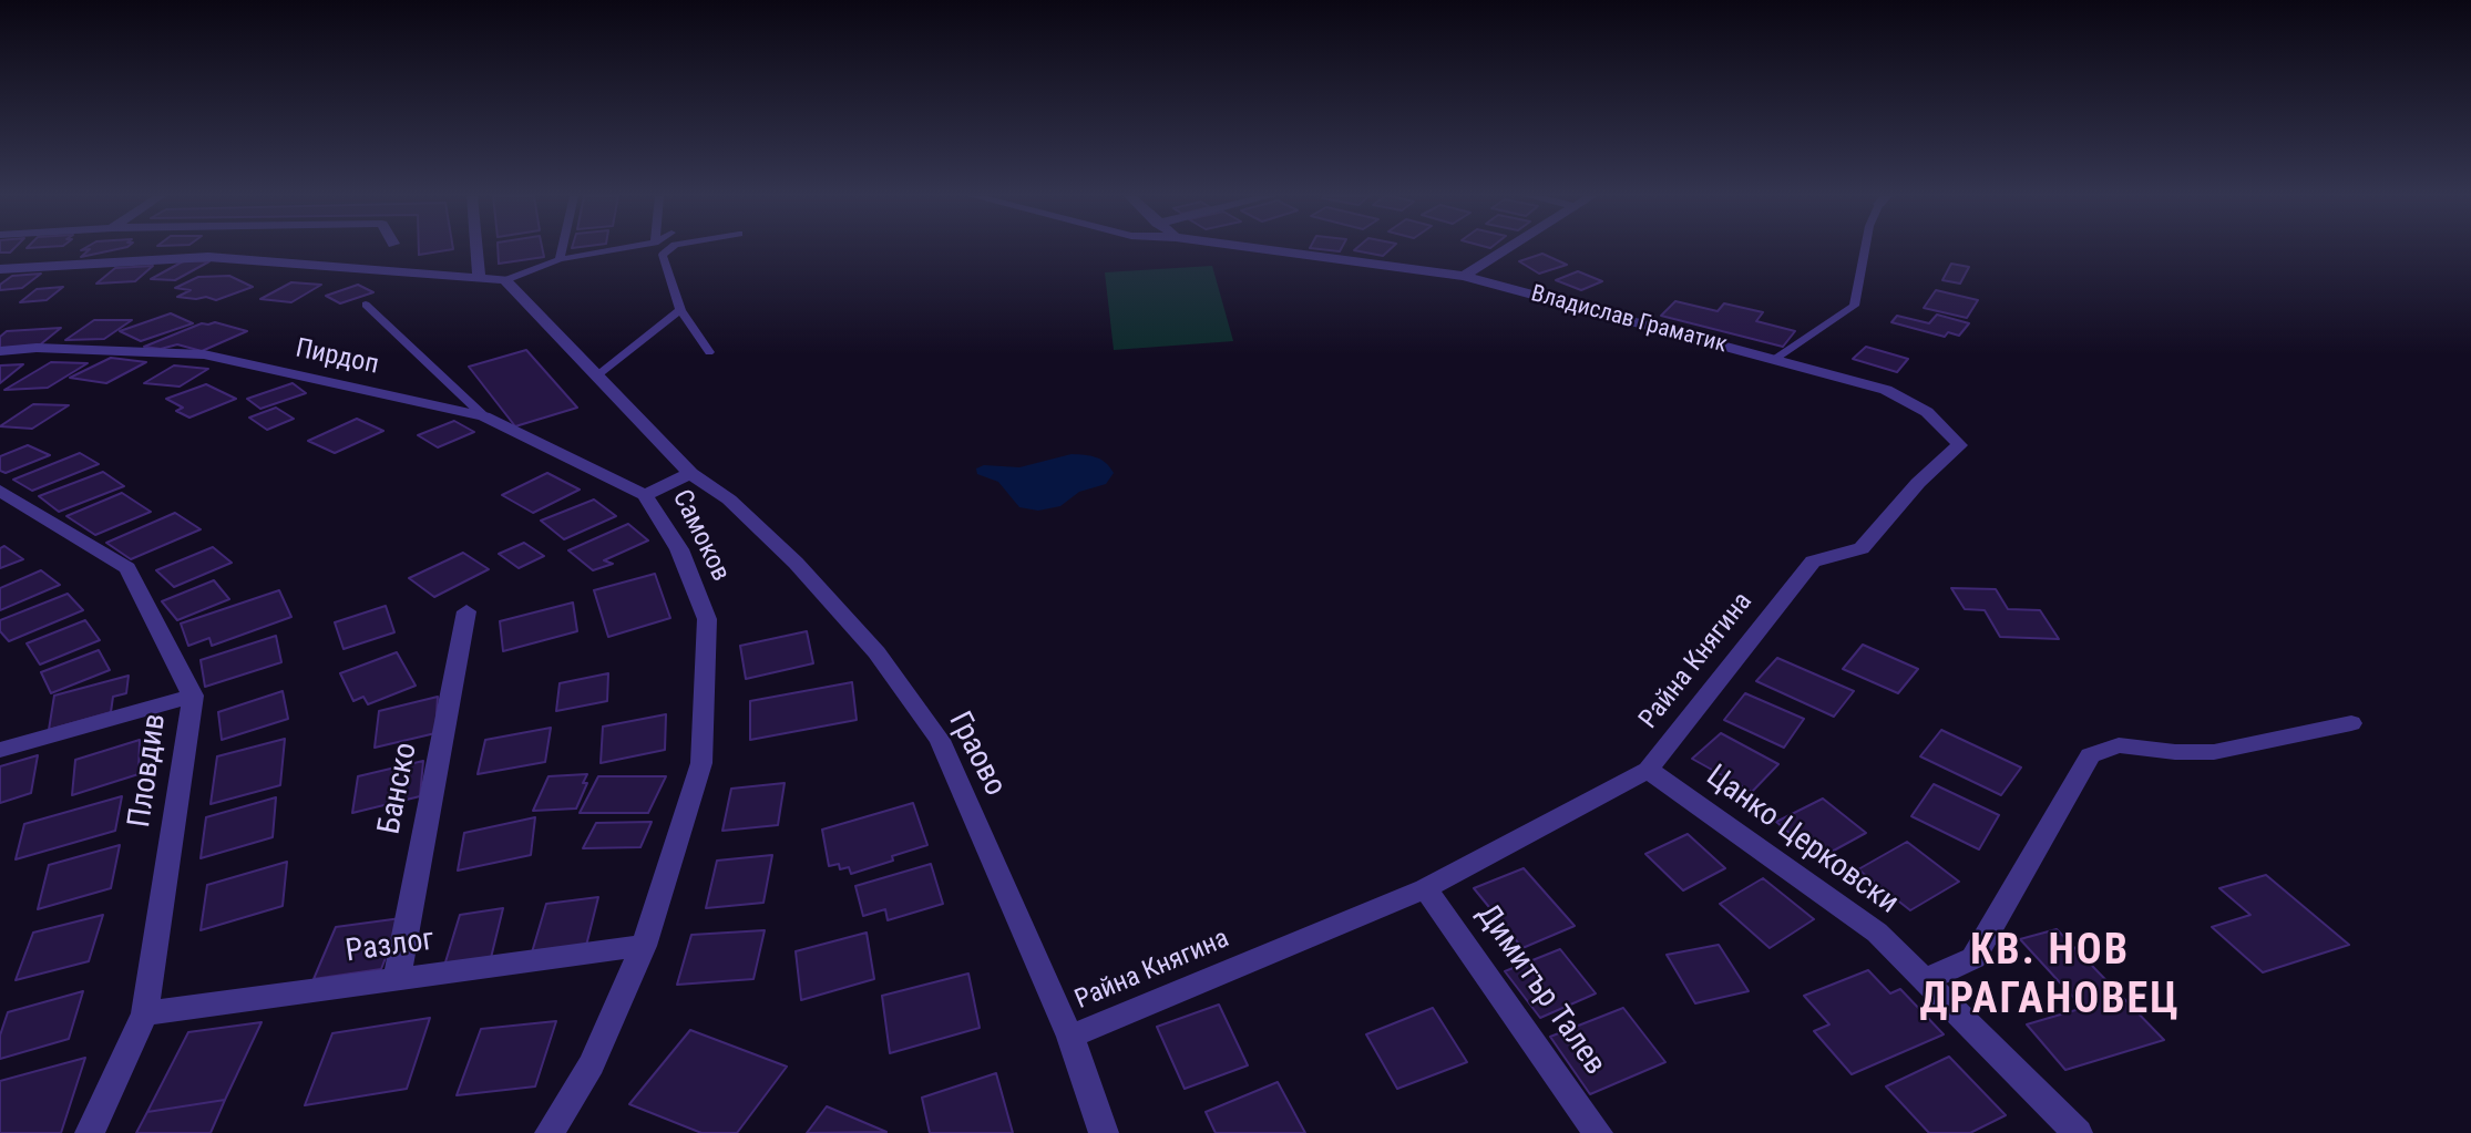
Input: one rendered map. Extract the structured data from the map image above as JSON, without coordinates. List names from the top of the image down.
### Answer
{
  "streets": {
    "street": [
      "Владислав Граматик",
      "Пирдоп",
      "Самоков",
      "Райна Княгина",
      "Граово",
      "Пловдив",
      "Банско",
      "Цанко Церковски",
      "Разлог",
      "Димитър Талев"
    ]
  },
  "crossings": [
    ["Владислав Граматик", "Райна Княгина"],
    ["Пирдоп", "Самоков"],
    ["Самоков", "Граово"],
    ["Самоков", "Разлог"],
    ["Райна Княгина", "Граово"],
    ["Райна Княгина", "Цанко Церковски"],
    ["Райна Княгина", "Димитър Талев"],
    ["Пловдив", "Разлог"],
    ["Банско", "Разлог"]
  ],
  "districts": ["КВ. НОВ ДРАГАНОВЕЦ"]
}
